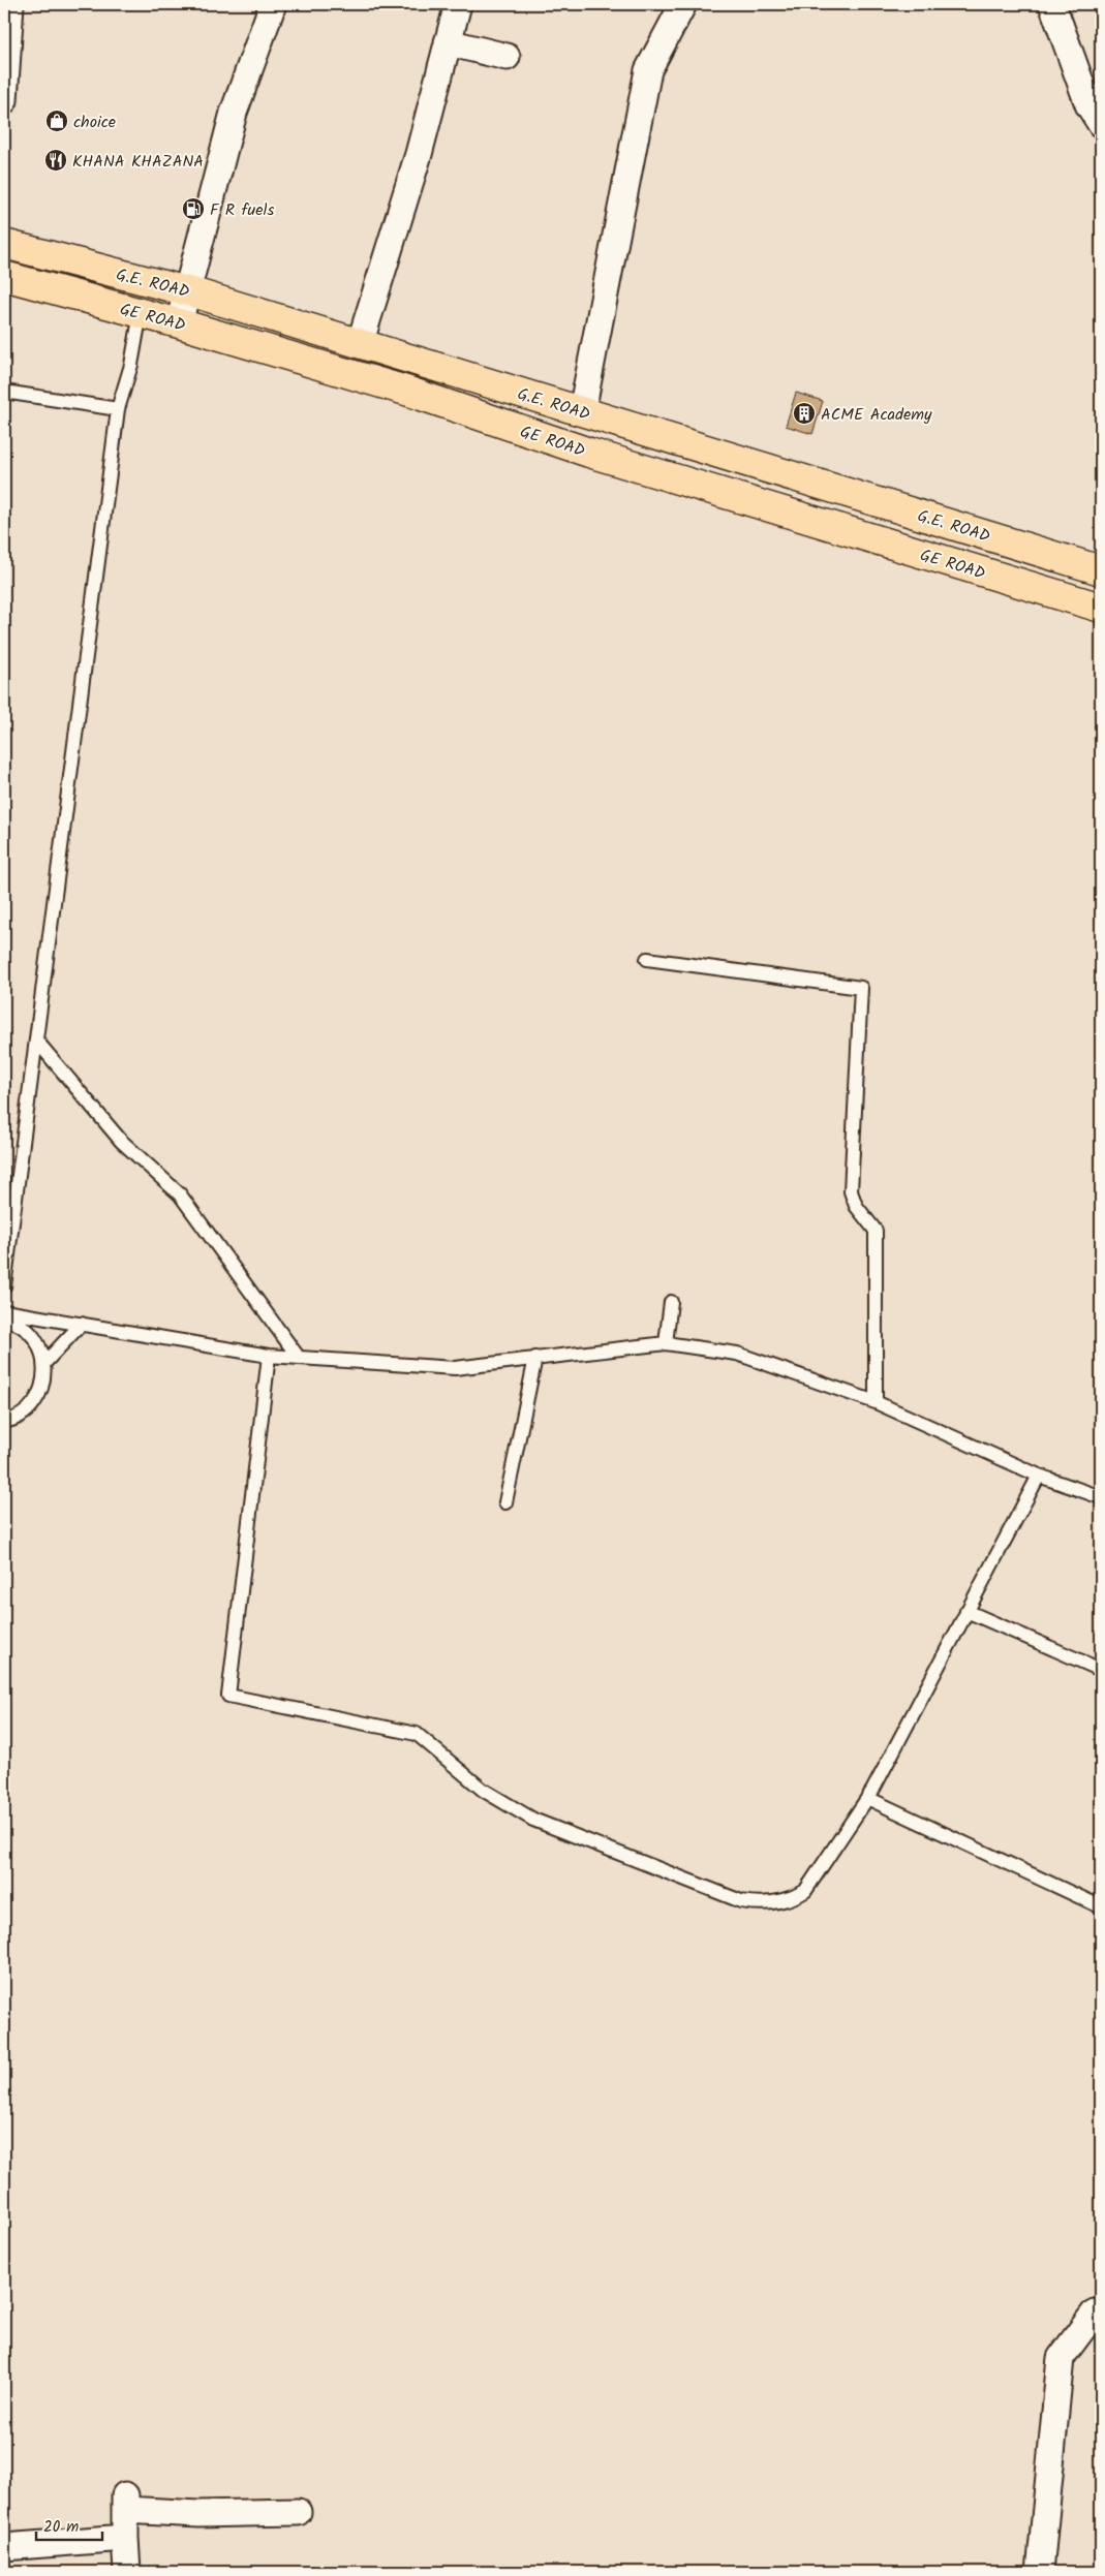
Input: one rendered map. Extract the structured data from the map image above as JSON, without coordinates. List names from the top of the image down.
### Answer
{
  "streets": {
    "main road": ["G.E. ROAD", "GE ROAD"]
  },
  "places": {
    "shop": ["choice"],
    "restaurant": ["KHANA KHAZANA"],
    "fuel station": ["F R fuels"],
    "building": ["ACME Academy"]
  },
  "scale_bar": "20 m"
}
